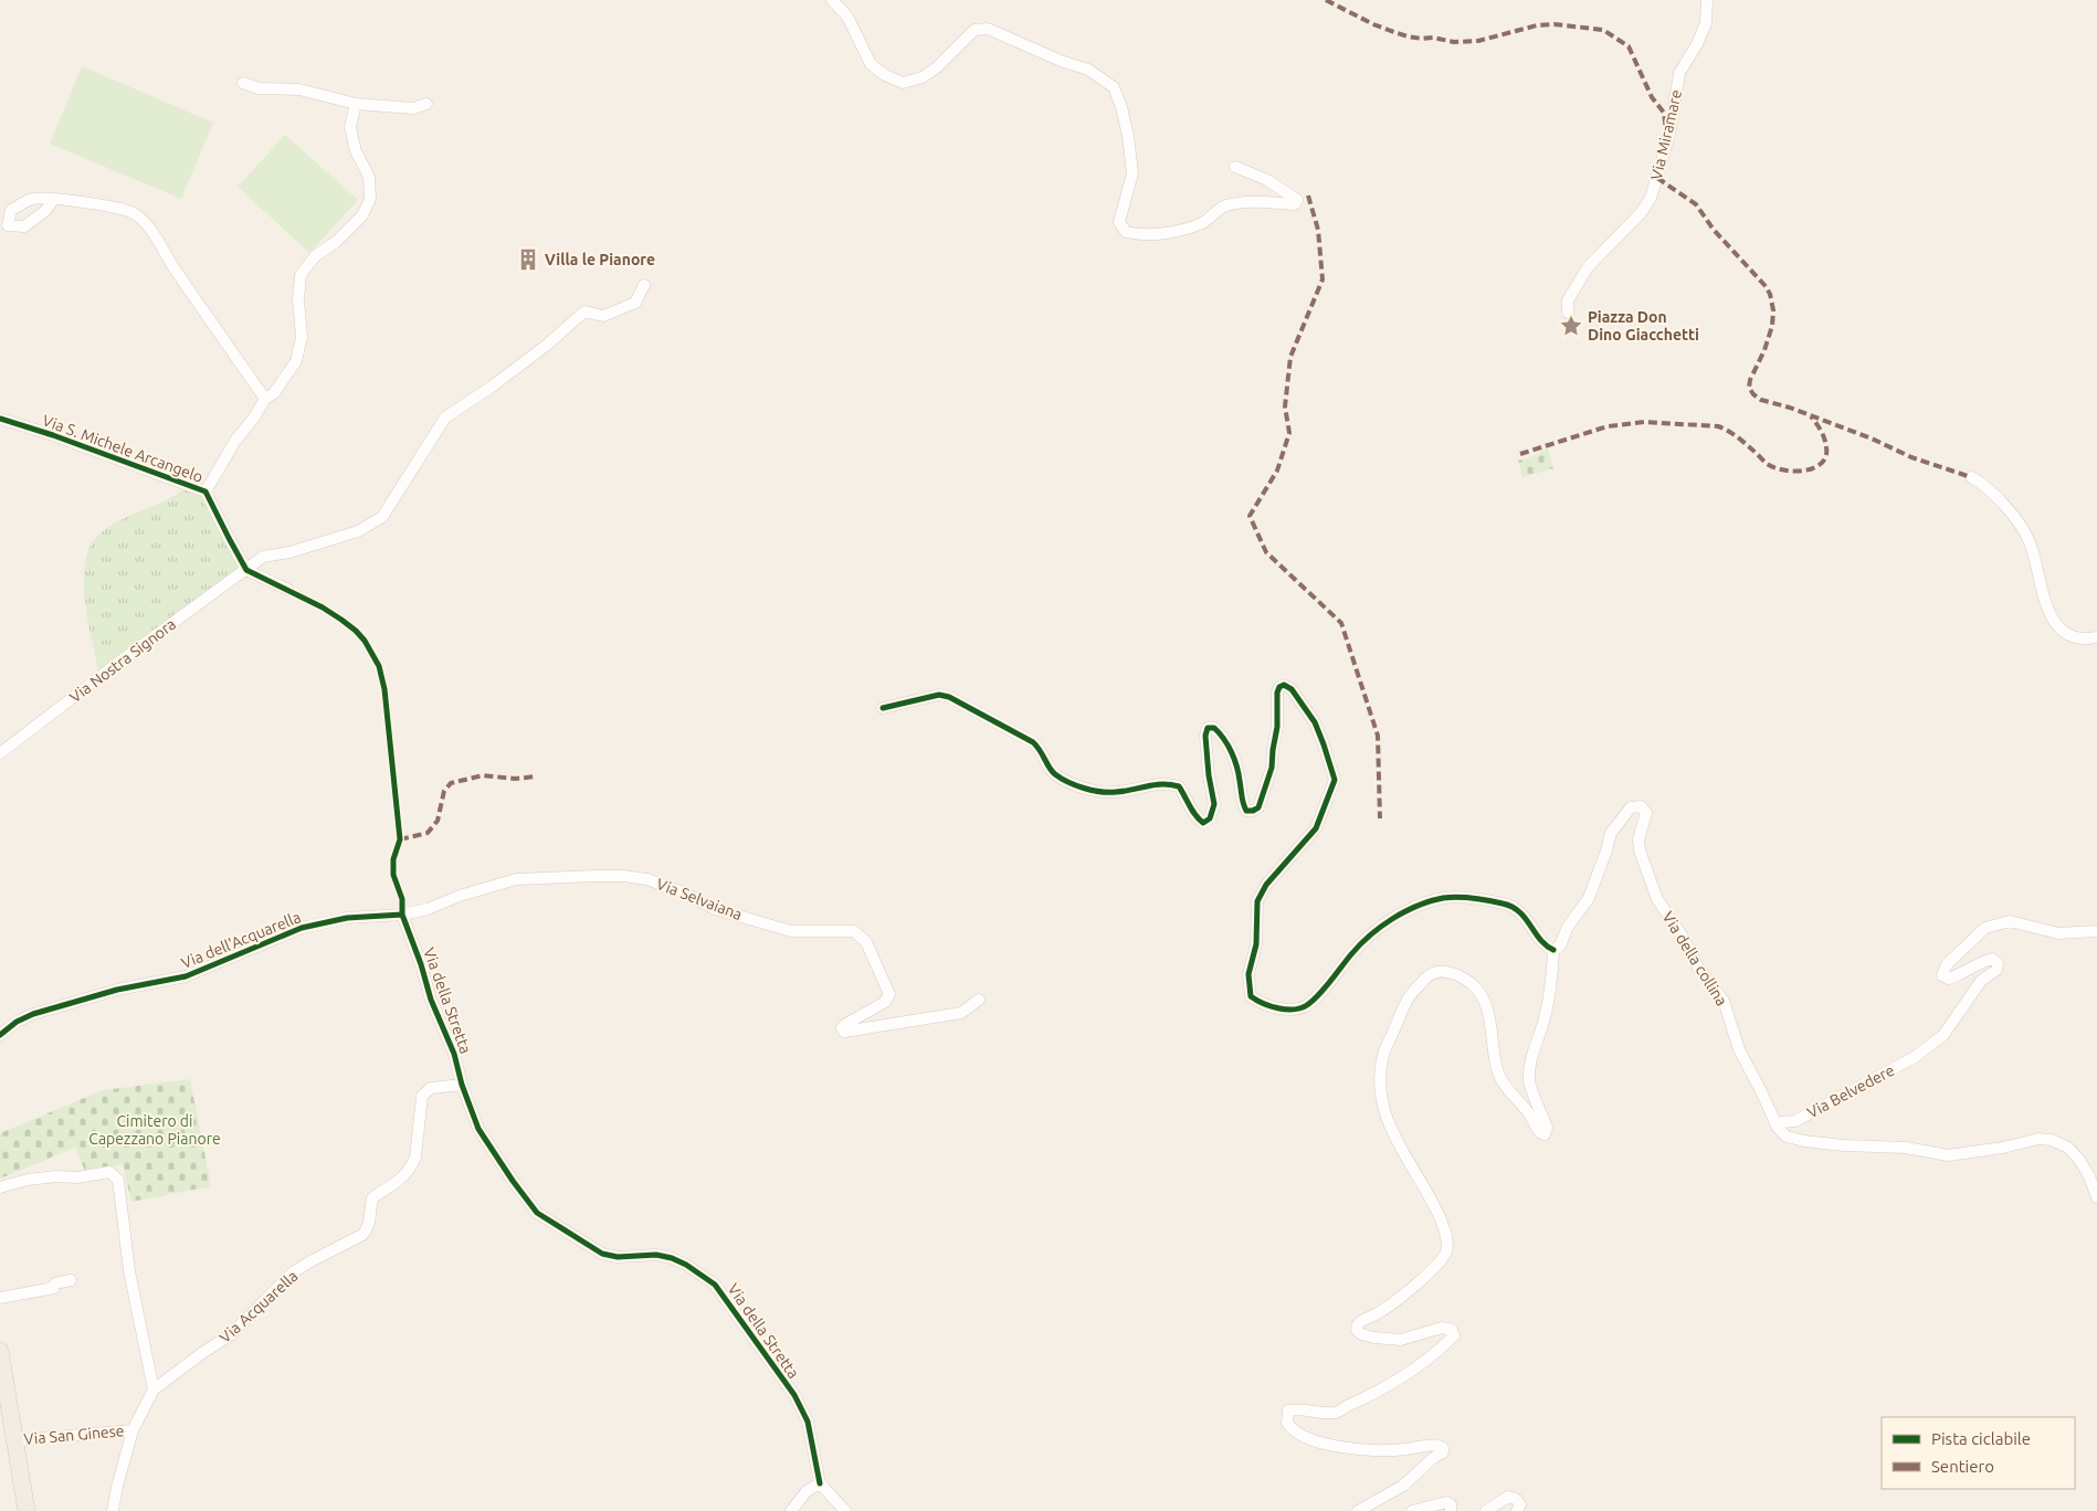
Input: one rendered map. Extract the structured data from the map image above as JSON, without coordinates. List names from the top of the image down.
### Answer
{
  "streets": {
    "street": [
      "Via Miramare",
      "Via S. Michele Arcangelo",
      "Via Nostra Signora",
      "Via Selvaiana",
      "Via dell'Acquarella",
      "Via della collina",
      "Via della Stretta",
      "Via Belvedere",
      "Via Acquarella",
      "Via San Ginese"
    ]
  },
  "crossings": [
    ["Via Selvaiana", "Via dell'Acquarella"],
    ["Via Selvaiana", "Via della Stretta"],
    ["Via dell'Acquarella", "Via della Stretta"],
    ["Via della collina", "Via Belvedere"],
    ["Via della Stretta", "Via Acquarella"],
    ["Via Acquarella", "Via San Ginese"]
  ],
  "parks": ["Cimitero di Capezzano Pianore"],
  "places": {
    "building": ["Villa le Pianore"],
    "place": ["Piazza Don Dino Giacchetti"]
  },
  "legend": ["Pista ciclabile", "Sentiero"]
}
